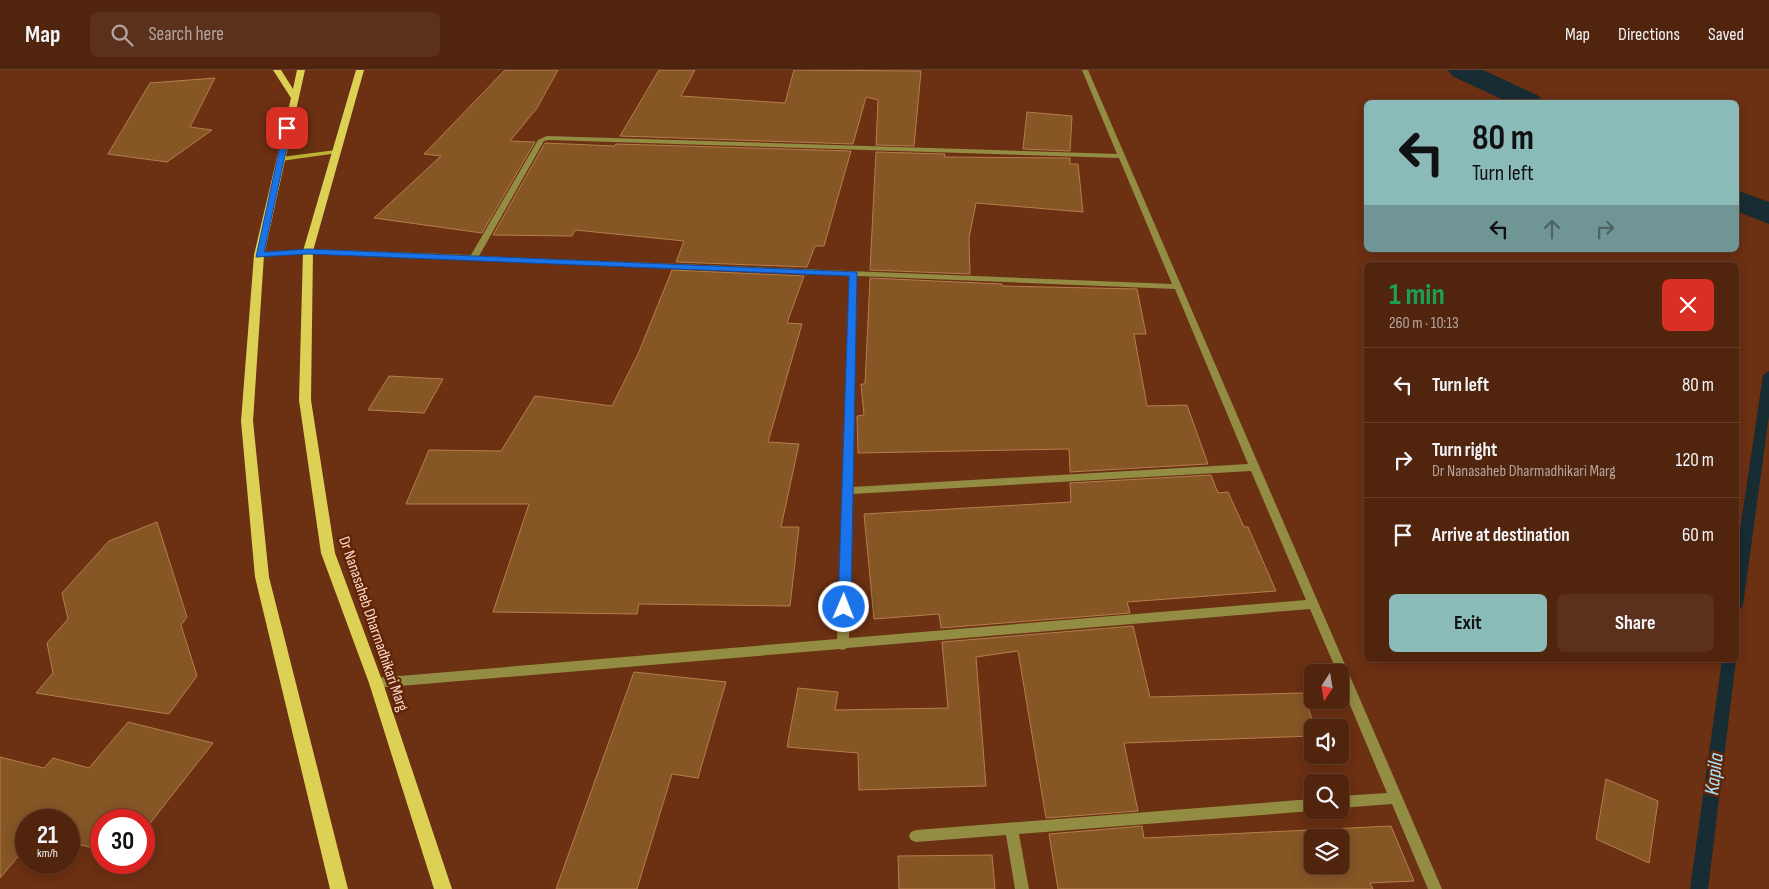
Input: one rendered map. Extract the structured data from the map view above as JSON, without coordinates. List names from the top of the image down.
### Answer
{
  "streets": {
    "main road": ["Dr Nanasaheb Dharmadhikari Marg"]
  },
  "water": ["Kapila"],
  "north": "bottom",
  "page": {
    "header": "Map",
    "search": "Search here",
    "nav": ["Map", "Directions", "Saved"],
    "turn": ["80 m", "Turn left"],
    "heading": ["1 min", "260 m · 10:13"],
    "list": [
      {
        "name": "Turn left",
        "value": "80 m"
      },
      {
        "name": "Turn right",
        "note": "Dr Nanasaheb Dharmadhikari Marg",
        "value": "120 m"
      },
      {
        "name": "Arrive at destination",
        "value": "60 m"
      }
    ],
    "buttons": ["Exit", "Share"],
    "speed": "21 km/h",
    "limit": "30"
  }
}
